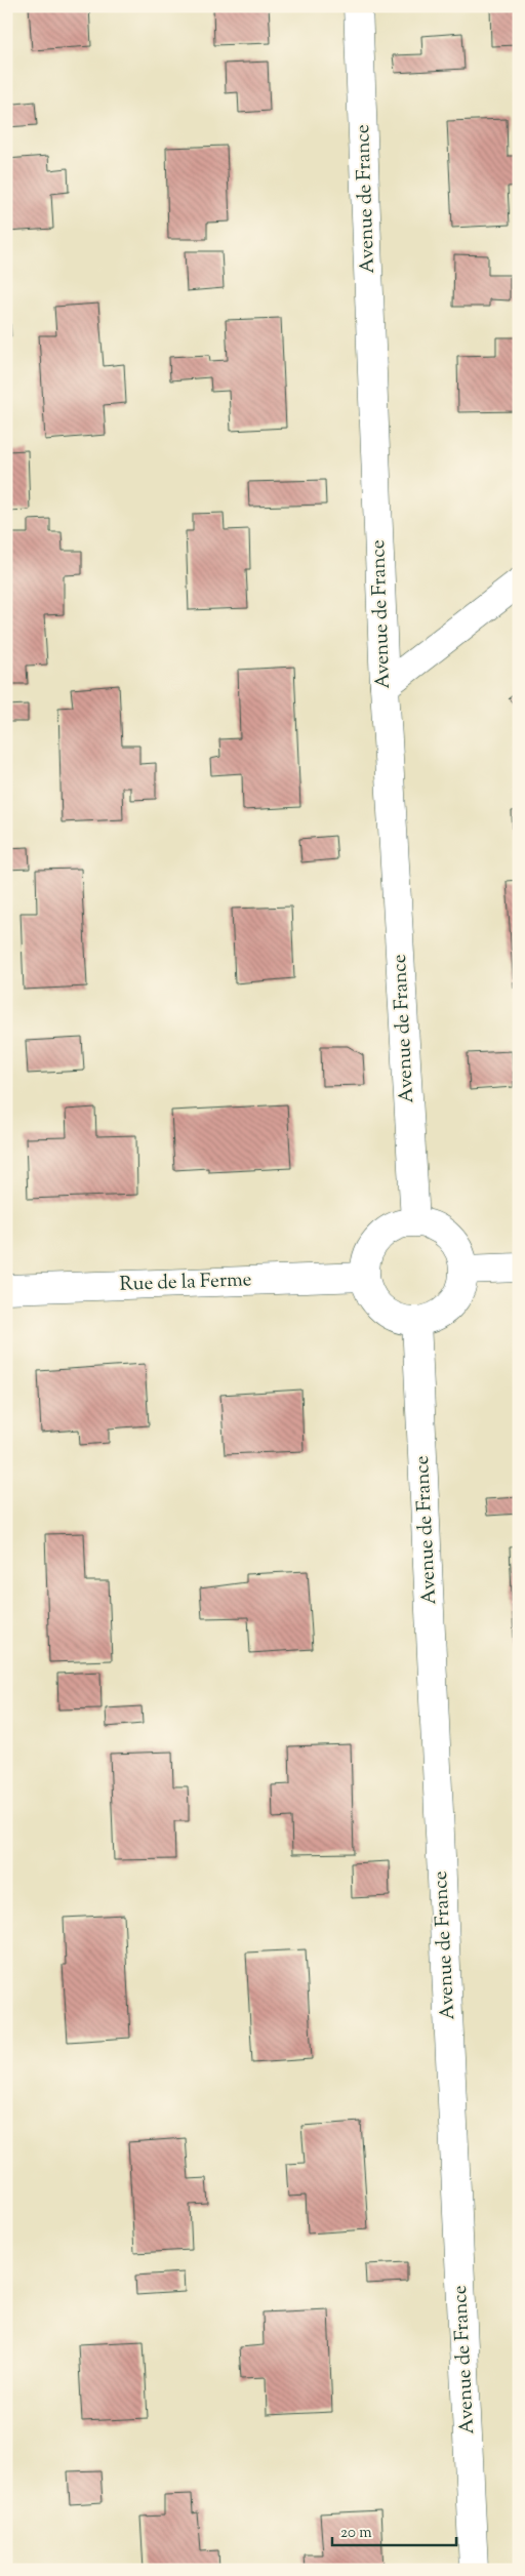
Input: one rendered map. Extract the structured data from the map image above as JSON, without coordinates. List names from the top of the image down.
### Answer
{
  "streets": {
    "street": ["Avenue de France", "Rue de la Ferme"]
  },
  "crossings": [
    ["Avenue de France", "Rue de la Ferme"]
  ],
  "scale_bar": "20 m"
}
